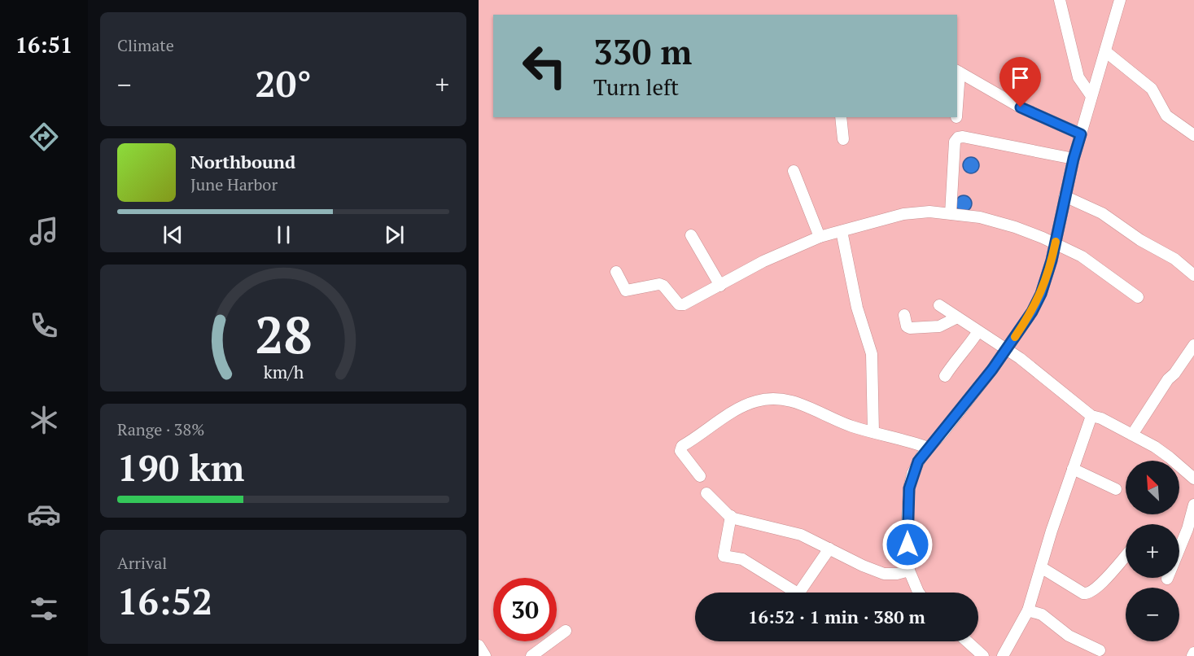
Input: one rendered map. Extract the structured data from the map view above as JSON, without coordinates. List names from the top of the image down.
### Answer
{
  "north": "top left",
  "page": {
    "tabs": "16:51",
    "tile": [
      "Climate",
      ["Range · 38%", "190 km"],
      ["Arrival", "16:52"]
    ],
    "turn": ["330 m", "Turn left"],
    "heat": ["−", "20°", "+"],
    "song": ["Northbound", "June Harbor"],
    "map_buttons": ["+", "−"],
    "limit": "30",
    "trip": "16:52 · 1 min · 380 m",
    "gauge": ["28", "km/h"]
  }
}
